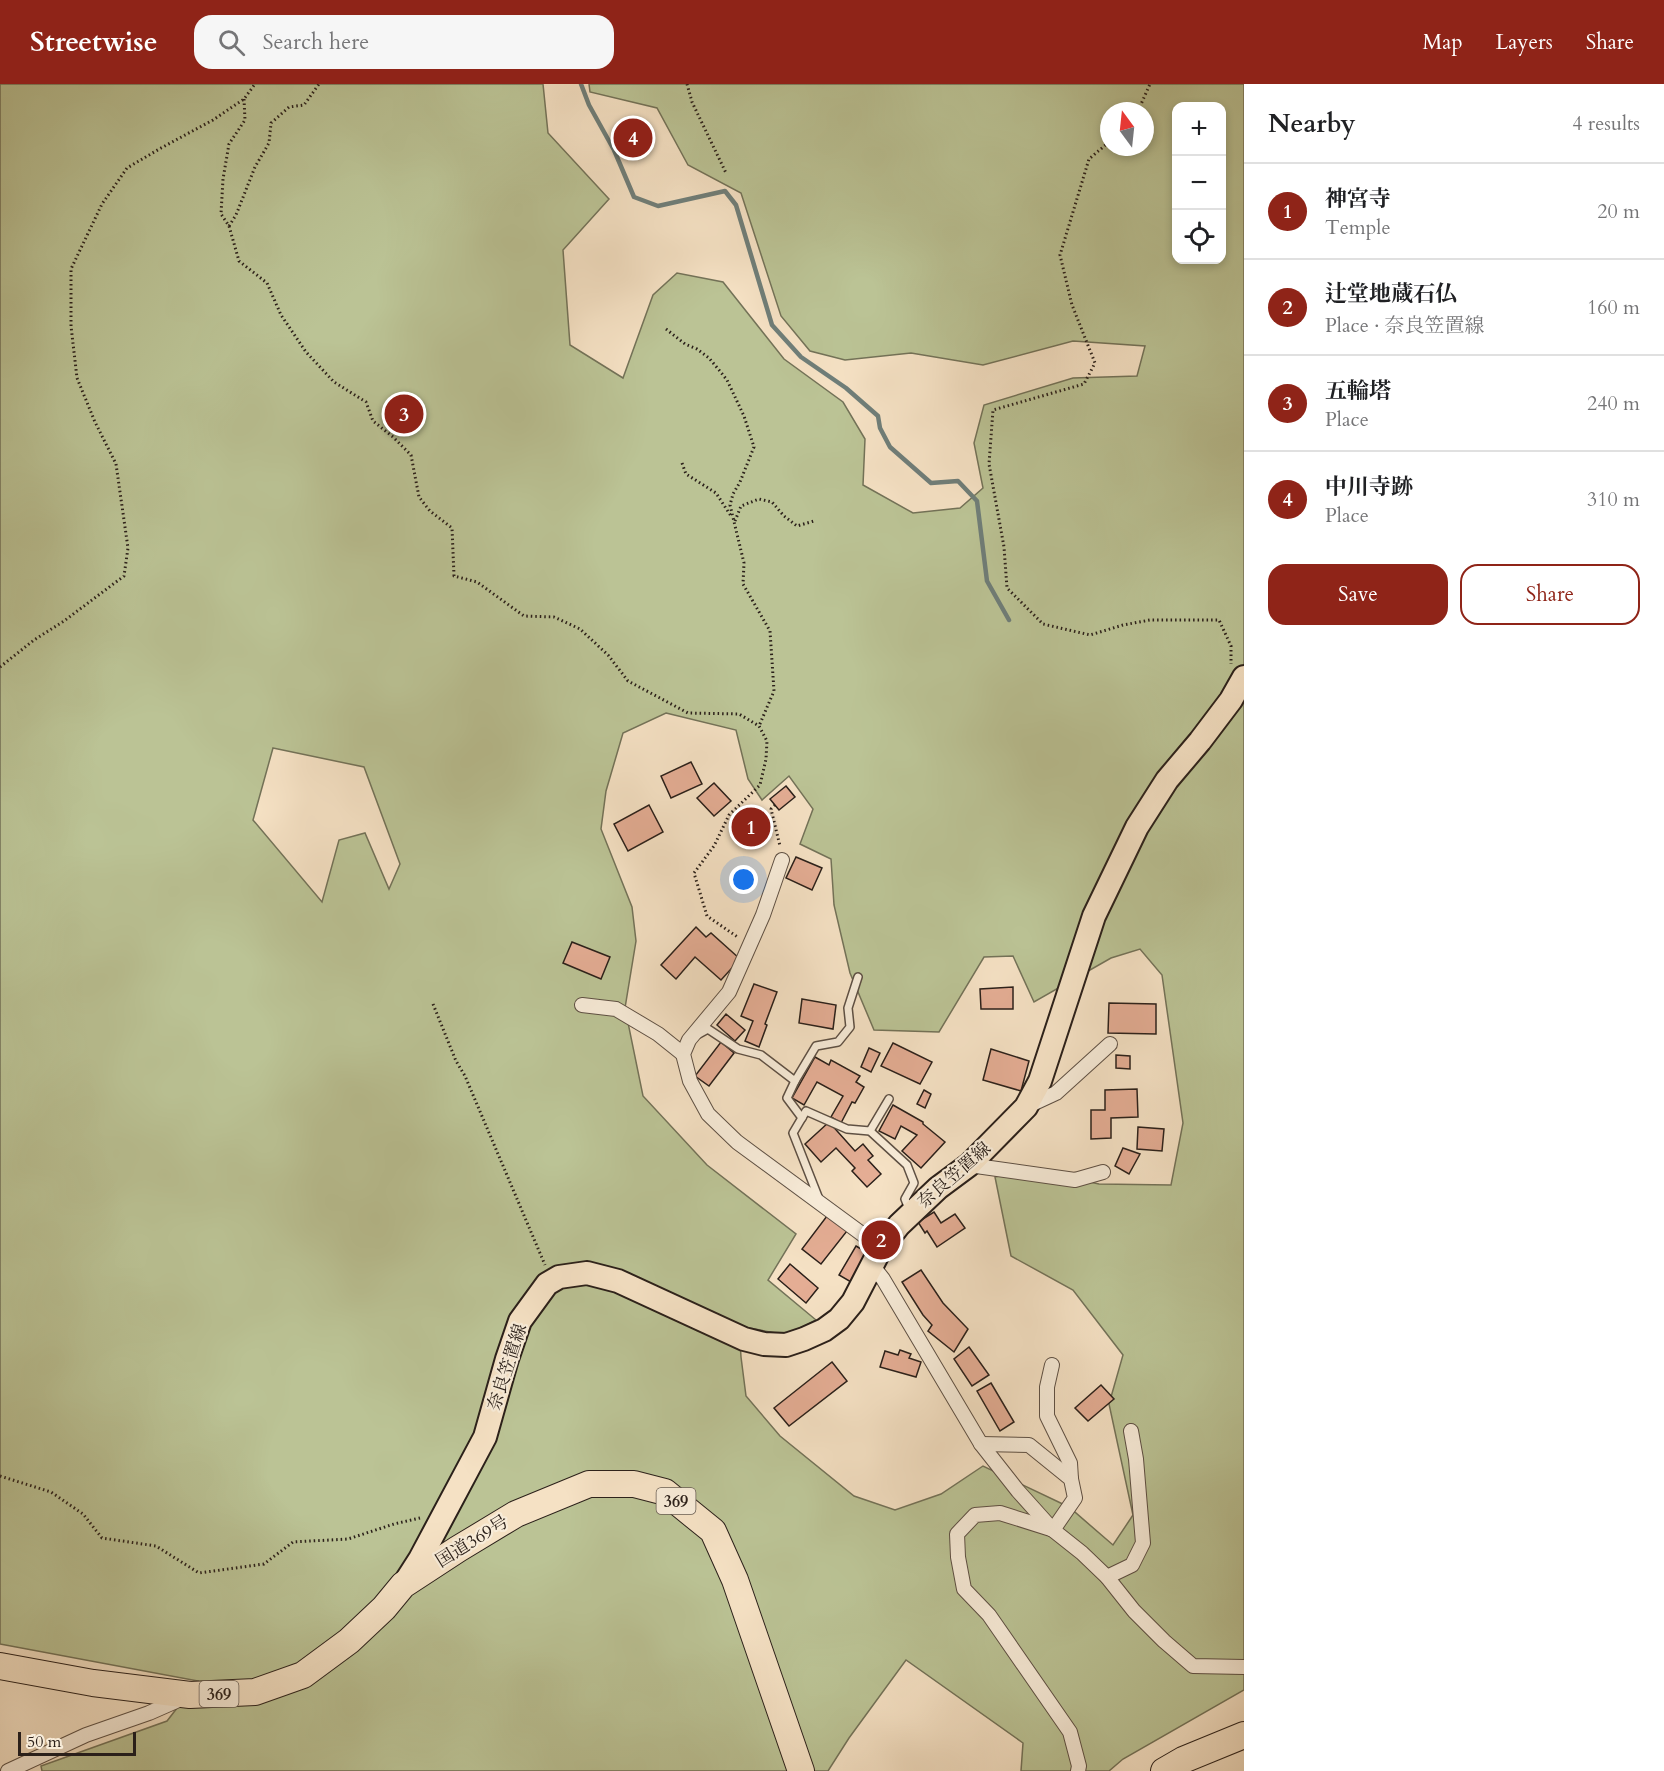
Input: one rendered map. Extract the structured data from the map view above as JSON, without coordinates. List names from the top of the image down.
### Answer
{
  "streets": {
    "highway": ["369", "国道369号"],
    "main road": ["奈良笠置線"]
  },
  "crossings": [
    ["奈良笠置線", "国道369号"]
  ],
  "scale_bar": "50 m",
  "north": "top",
  "page": {
    "header": "Streetwise",
    "search": "Search here",
    "nav": ["Map", "Layers", "Share"],
    "heading": ["Nearby", "4 results"],
    "map_buttons": ["+", "−"],
    "pins": [
      "4",
      "3",
      "1",
      "2"
    ],
    "list": [
      {
        "mark": "1",
        "name": "神宮寺",
        "note": "Temple",
        "value": "20 m"
      },
      {
        "mark": "2",
        "name": "辻堂地蔵石仏",
        "note": "Place · 奈良笠置線",
        "value": "160 m"
      },
      {
        "mark": "3",
        "name": "五輪塔",
        "note": "Place",
        "value": "240 m"
      },
      {
        "mark": "4",
        "name": "中川寺跡",
        "note": "Place",
        "value": "310 m"
      }
    ],
    "buttons": ["Save", "Share"],
    "scale": "50 m"
  }
}
